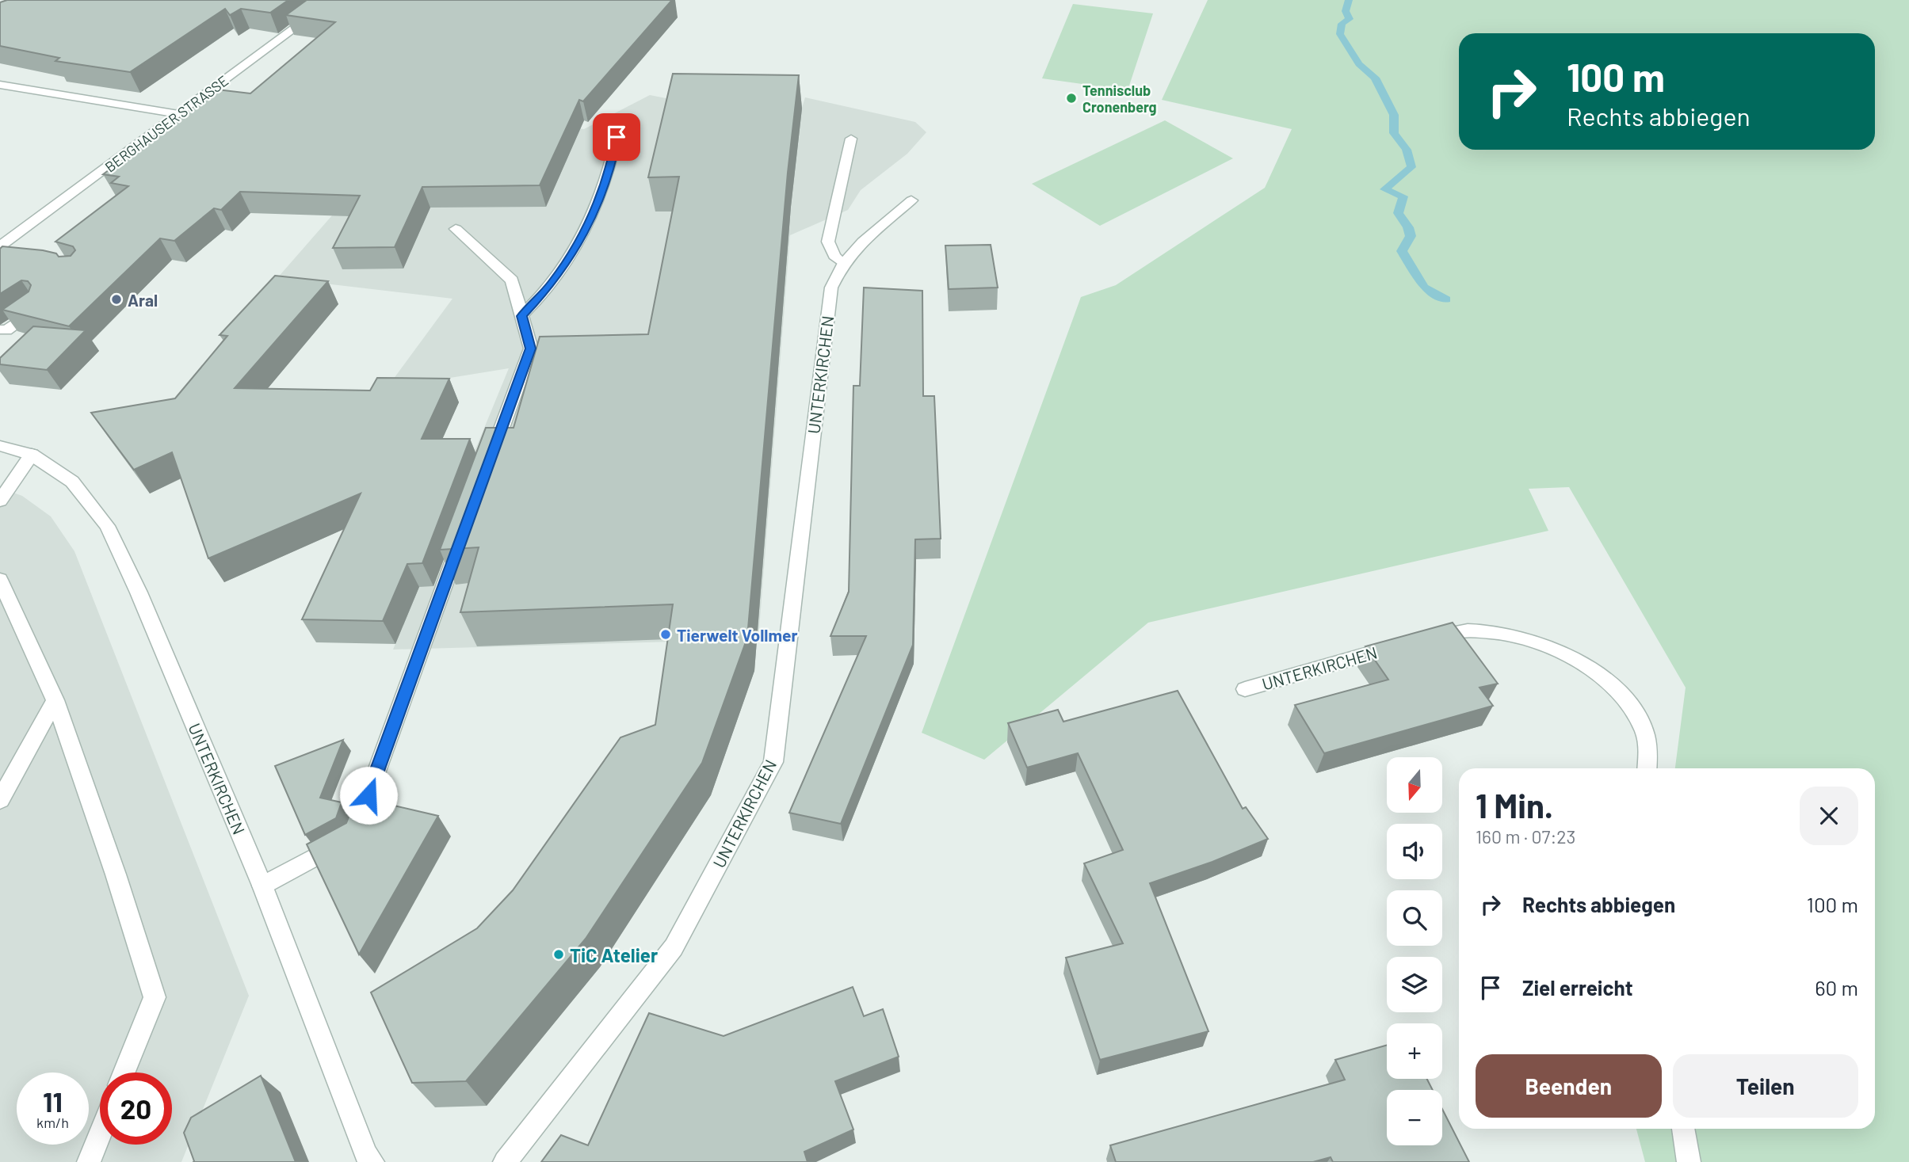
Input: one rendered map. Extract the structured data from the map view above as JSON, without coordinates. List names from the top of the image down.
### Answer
{
  "streets": {
    "street": ["BERGHAUSER STRASSE", "UNTERKIRCHEN"]
  },
  "places": [
    "Tennisclub Cronenberg",
    "Aral",
    "Tierwelt Vollmer",
    "TiC Atelier"
  ],
  "north": "bottom",
  "page": {
    "turn": ["100 m", "Rechts abbiegen"],
    "map_buttons": ["+", "−"],
    "heading": ["1 Min.", "160 m · 07:23"],
    "list": [
      {
        "name": "Rechts abbiegen",
        "value": "100 m"
      },
      {
        "name": "Ziel erreicht",
        "value": "60 m"
      }
    ],
    "buttons": ["Beenden", "Teilen"],
    "speed": "11 km/h",
    "limit": "20"
  }
}
